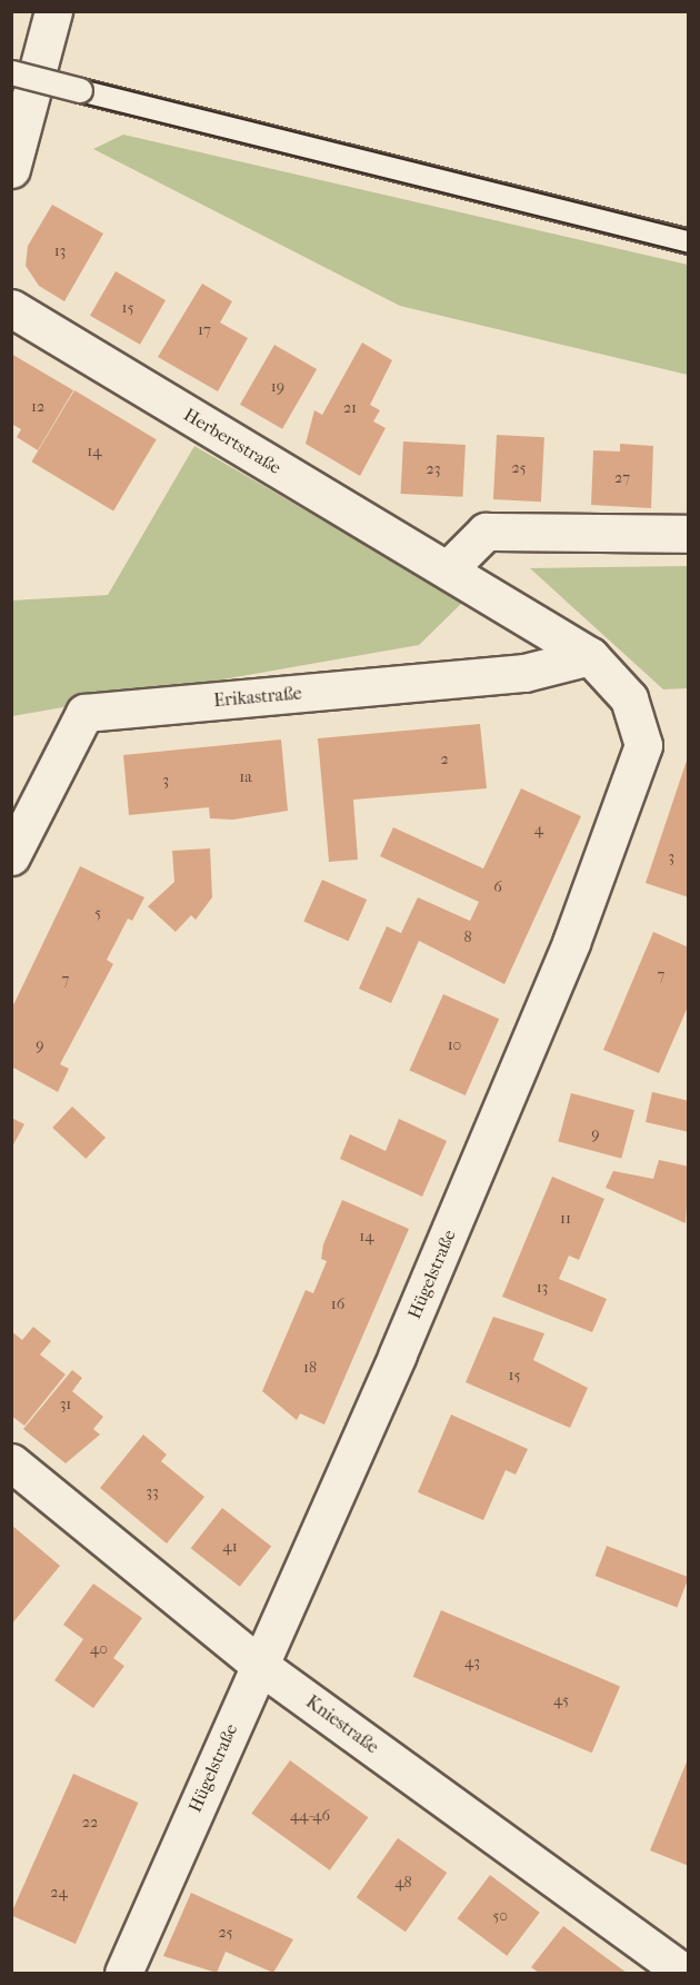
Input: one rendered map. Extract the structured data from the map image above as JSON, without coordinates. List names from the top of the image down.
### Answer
{
  "streets": {
    "street": [
      "Herbertstraße",
      "Erikastraße",
      "Hügelstraße",
      "Kniestraße"
    ]
  },
  "crossings": [
    ["Herbertstraße", "Hügelstraße"],
    ["Erikastraße", "Hügelstraße"],
    ["Hügelstraße", "Kniestraße"]
  ],
  "house_numbers": [
    "13",
    "15",
    "17",
    "19",
    "12",
    "21",
    "14",
    "25",
    "23",
    "27",
    "2",
    "1a",
    "3",
    "4",
    "3",
    "6",
    "5",
    "8",
    "7",
    "7",
    "9",
    "10",
    "9",
    "11",
    "14",
    "13",
    "16",
    "18",
    "15",
    "31",
    "33",
    "41",
    "40",
    "43",
    "45",
    "44-46",
    "22",
    "48",
    "24",
    "50",
    "25"
  ]
}
